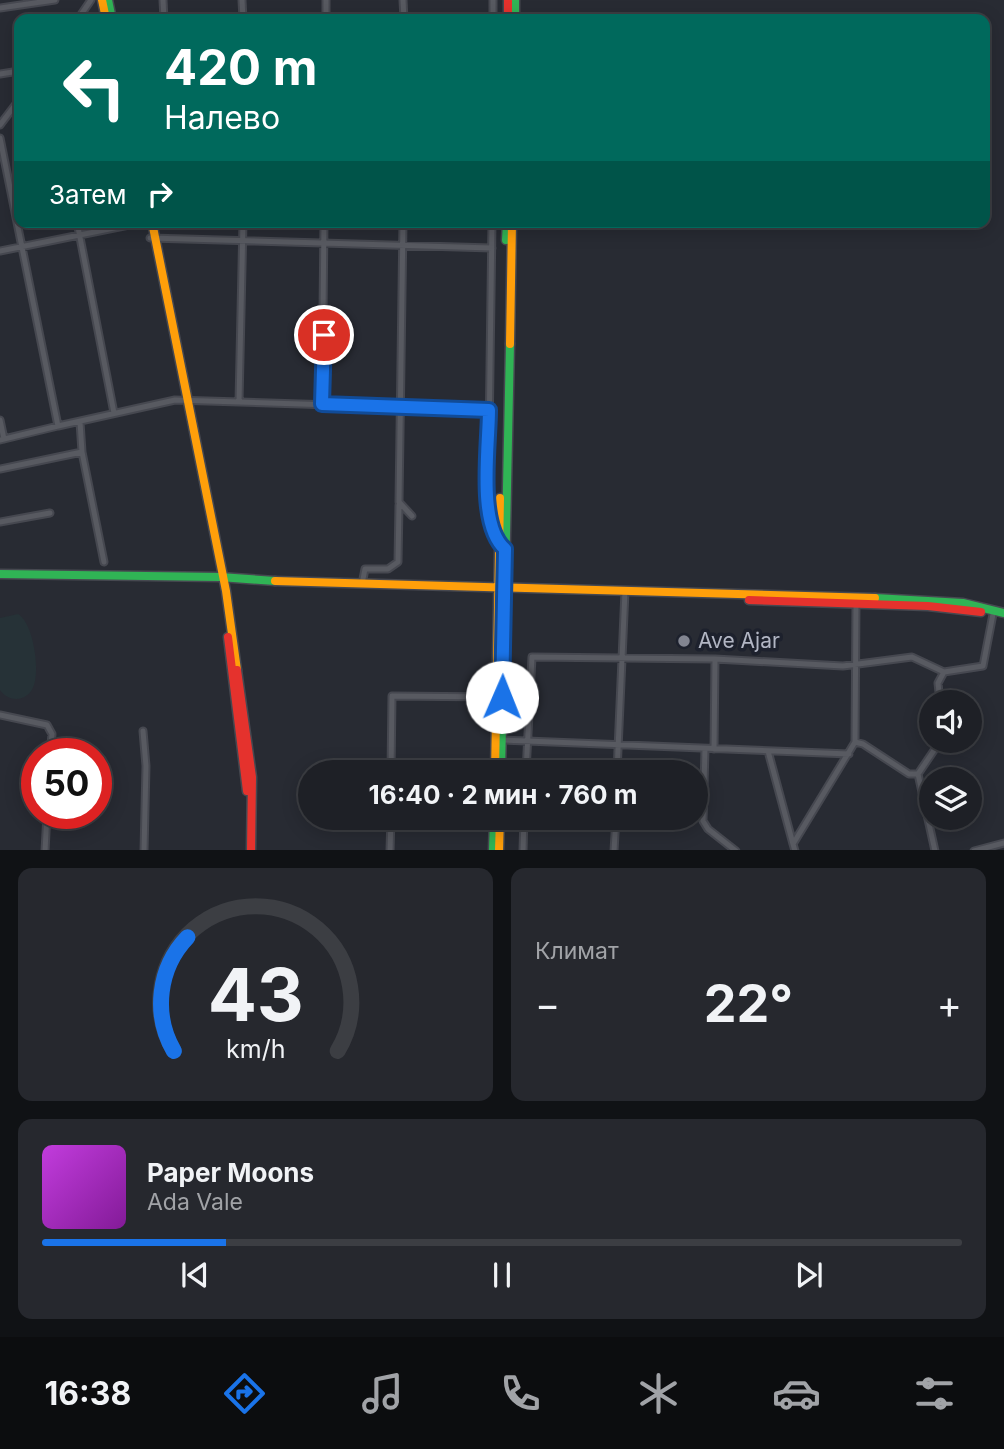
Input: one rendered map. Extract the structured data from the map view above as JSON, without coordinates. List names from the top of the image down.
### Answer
{
  "places": ["Ave Ajar"],
  "page": {
    "turn": ["420 m", "Налево"],
    "then": "Затем",
    "limit": "50",
    "trip": "16:40 · 2 мин · 760 m",
    "tile": "Климат",
    "heat": ["−", "22°", "+"],
    "song": ["Paper Moons", "Ada Vale"],
    "tabs": "16:38",
    "gauge": ["43", "km/h"]
  }
}
